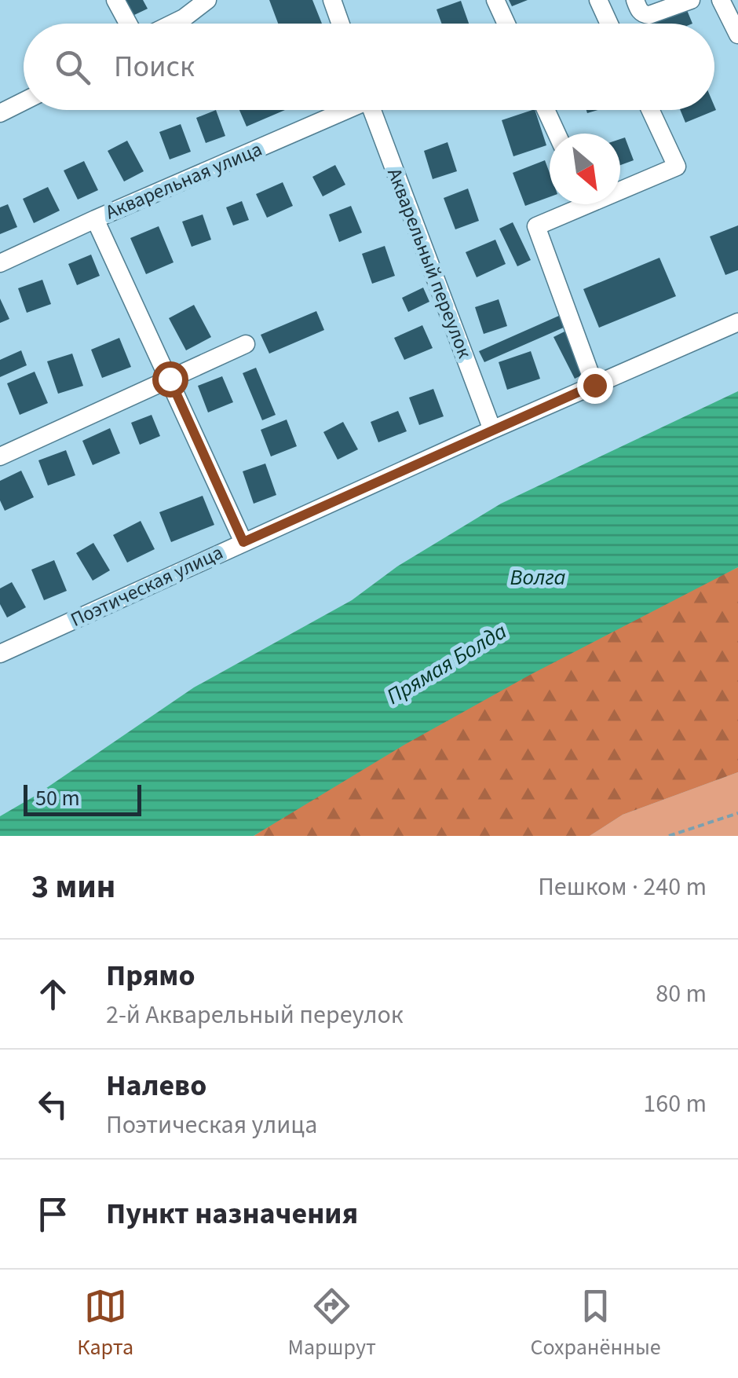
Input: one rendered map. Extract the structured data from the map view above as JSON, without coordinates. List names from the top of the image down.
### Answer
{
  "streets": {
    "street": ["Акварельная улица", "Акварельный переулок", "Поэтическая улица"]
  },
  "crossings": [
    ["Акварельный переулок", "Поэтическая улица"]
  ],
  "water": ["Волга", "Прямая Болда"],
  "scale_bar": "50 m",
  "north": "bottom right",
  "page": {
    "search": "Поиск",
    "scale": "50 m",
    "heading": ["3 мин", "Пешком · 240 m"],
    "list": [
      ["Прямо", "2-й Акварельный переулок", "80 m"],
      ["Налево", "Поэтическая улица", "160 m"],
      "Пункт назначения"
    ],
    "nav": ["Карта", "Маршрут", "Сохранённые"]
  }
}
